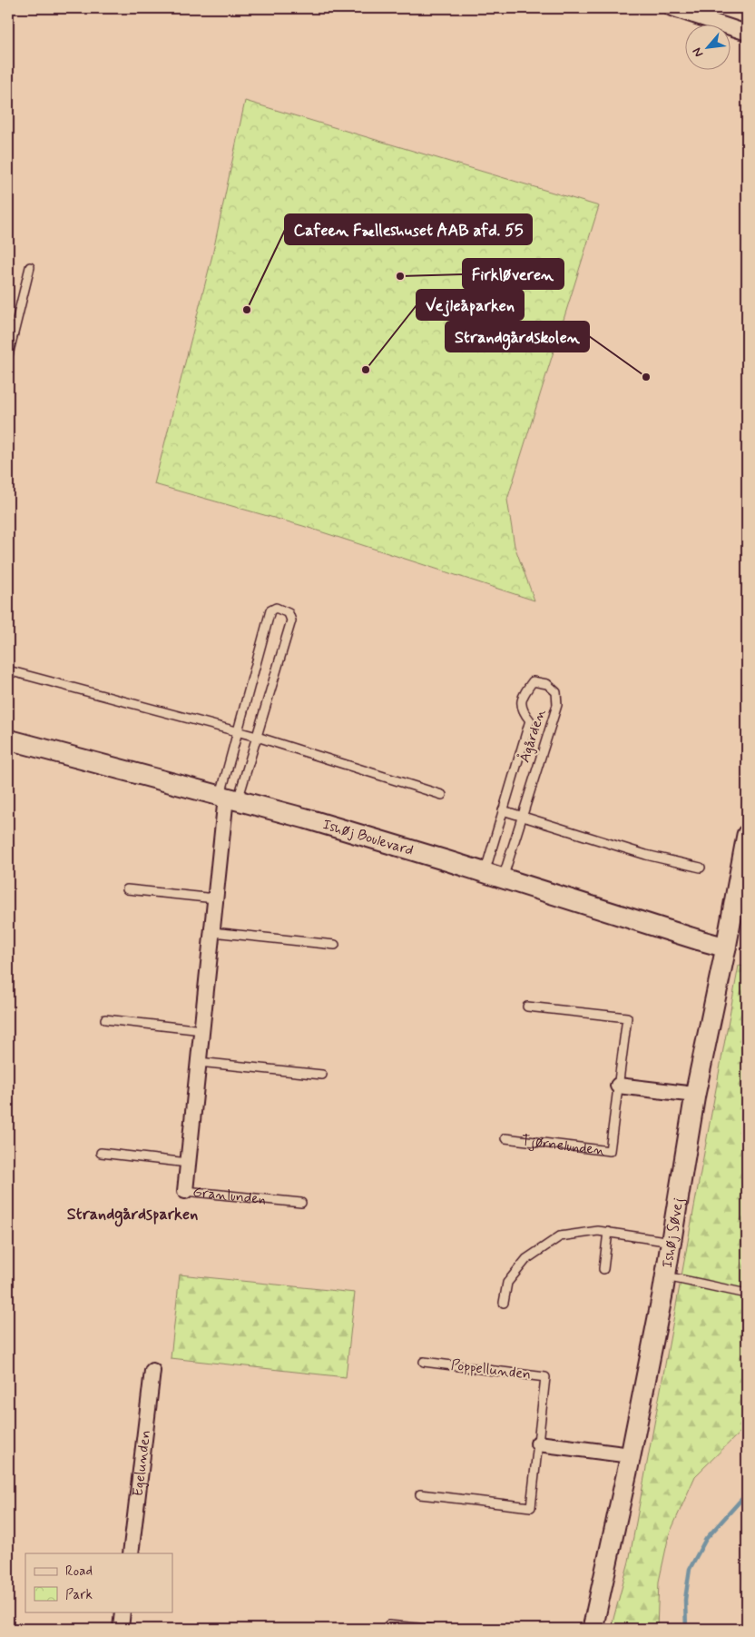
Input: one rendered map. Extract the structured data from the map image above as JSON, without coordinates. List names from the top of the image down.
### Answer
{
  "streets": {
    "street": [
      "Ishøj Boulevard",
      "Granlunden",
      "Ishøj Søvej",
      "Egelunden"
    ],
    "lane": ["Ågården", "Tjørnelunden", "Poppellunden"]
  },
  "crossings": [
    ["Ågården", "Ishøj Boulevard"],
    ["Ishøj Boulevard", "Granlunden"],
    ["Ishøj Boulevard", "Ishøj Søvej"]
  ],
  "districts": ["Strandgårdsparken"],
  "places": [
    "Firkløveren",
    "Cafeen Fælleshuset AAB afd. 55",
    "Vejleåparken",
    "Strandgårdskolen"
  ],
  "legend": ["Road", "Park"],
  "north": "bottom left"
}
